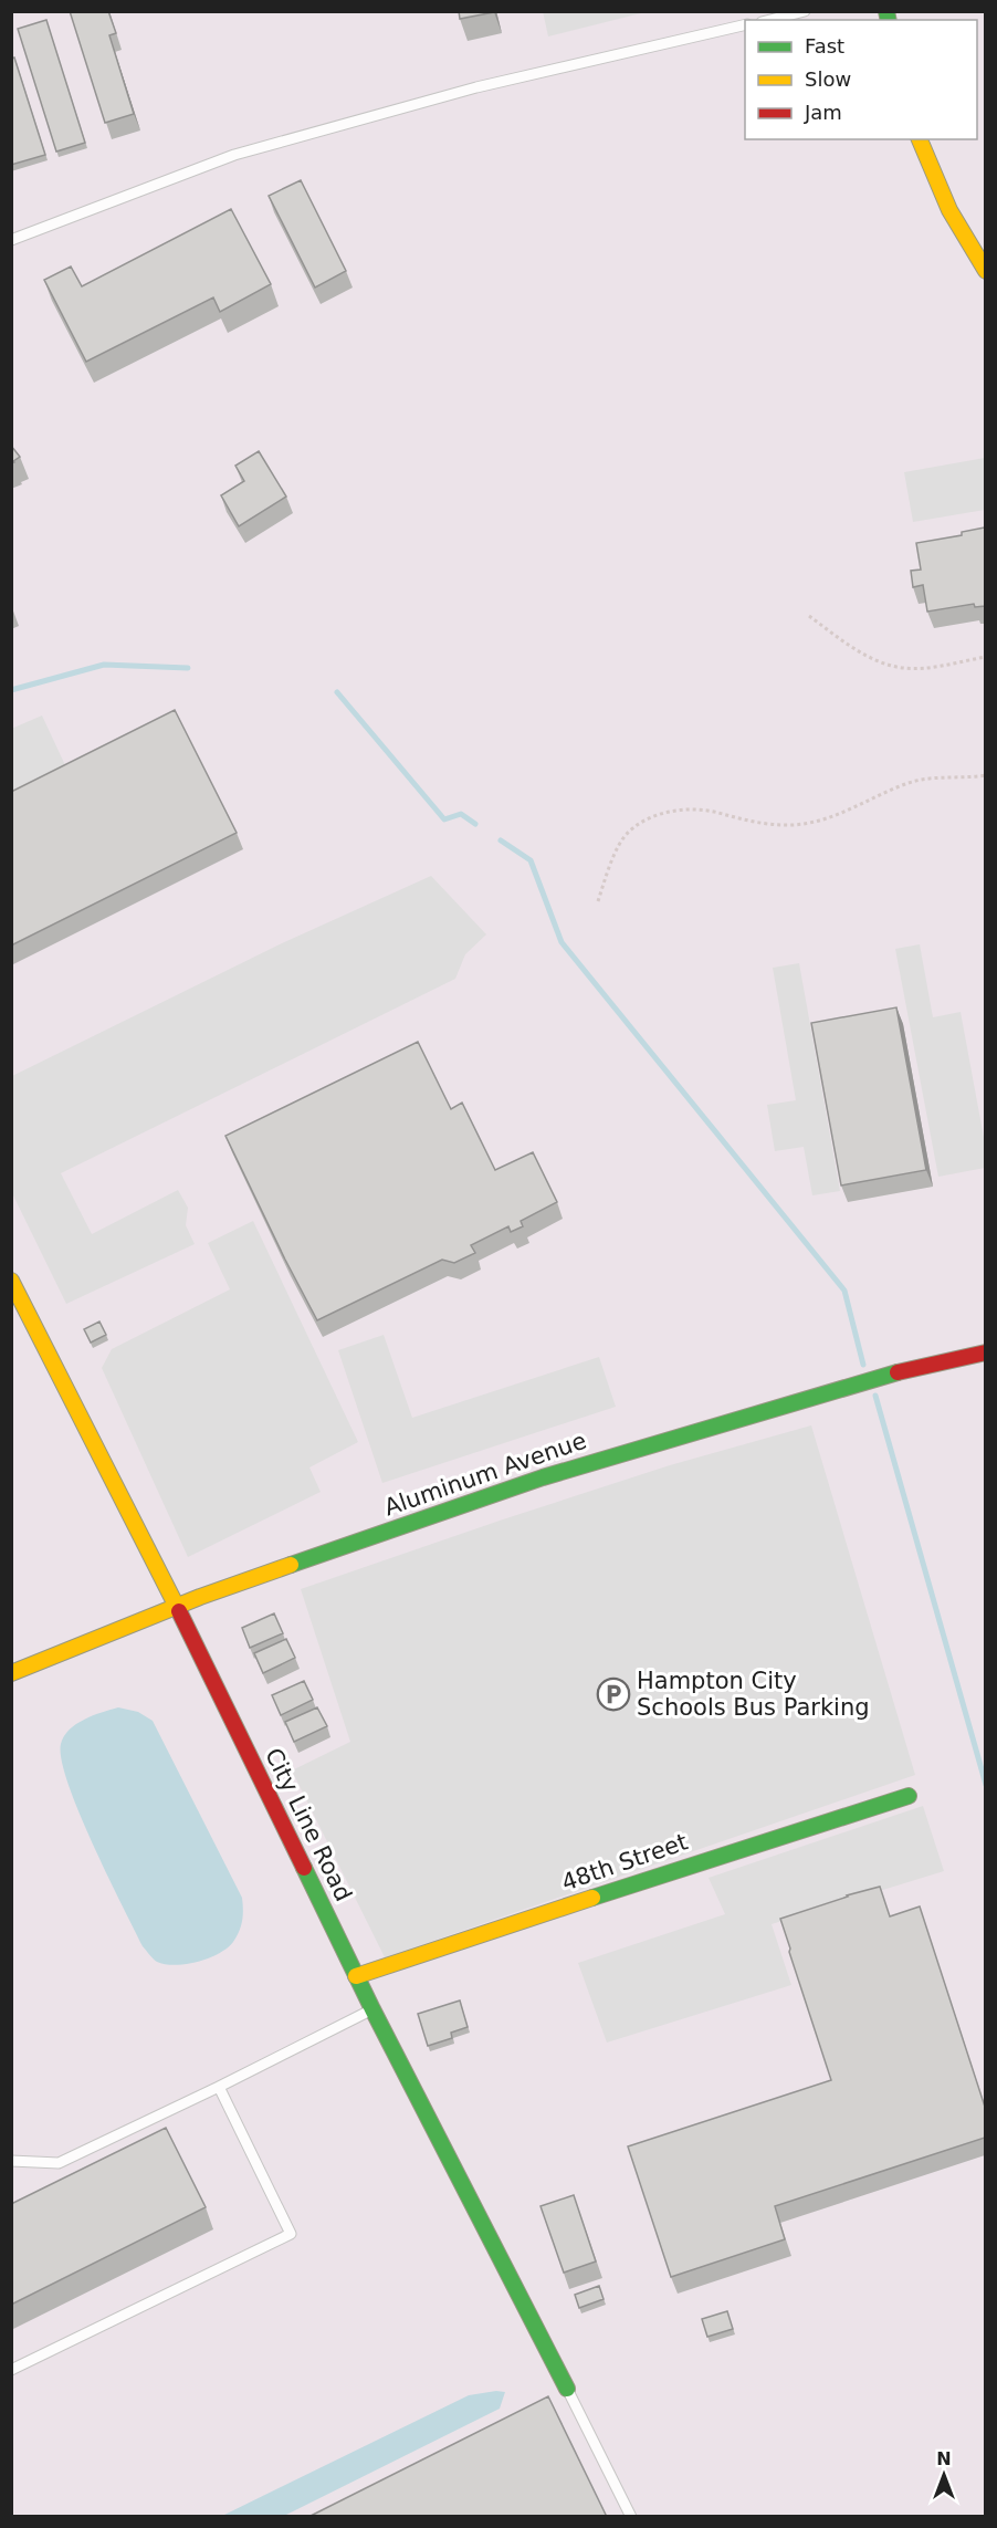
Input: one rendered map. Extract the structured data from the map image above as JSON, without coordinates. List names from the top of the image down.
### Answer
{
  "streets": {
    "street": ["Aluminum Avenue", "City Line Road", "48th Street"]
  },
  "crossings": [
    ["Aluminum Avenue", "City Line Road"],
    ["City Line Road", "48th Street"]
  ],
  "places": {
    "parking": ["Hampton City Schools Bus Parking"]
  },
  "legend": ["Fast", "Slow", "Jam"],
  "north": "top"
}
